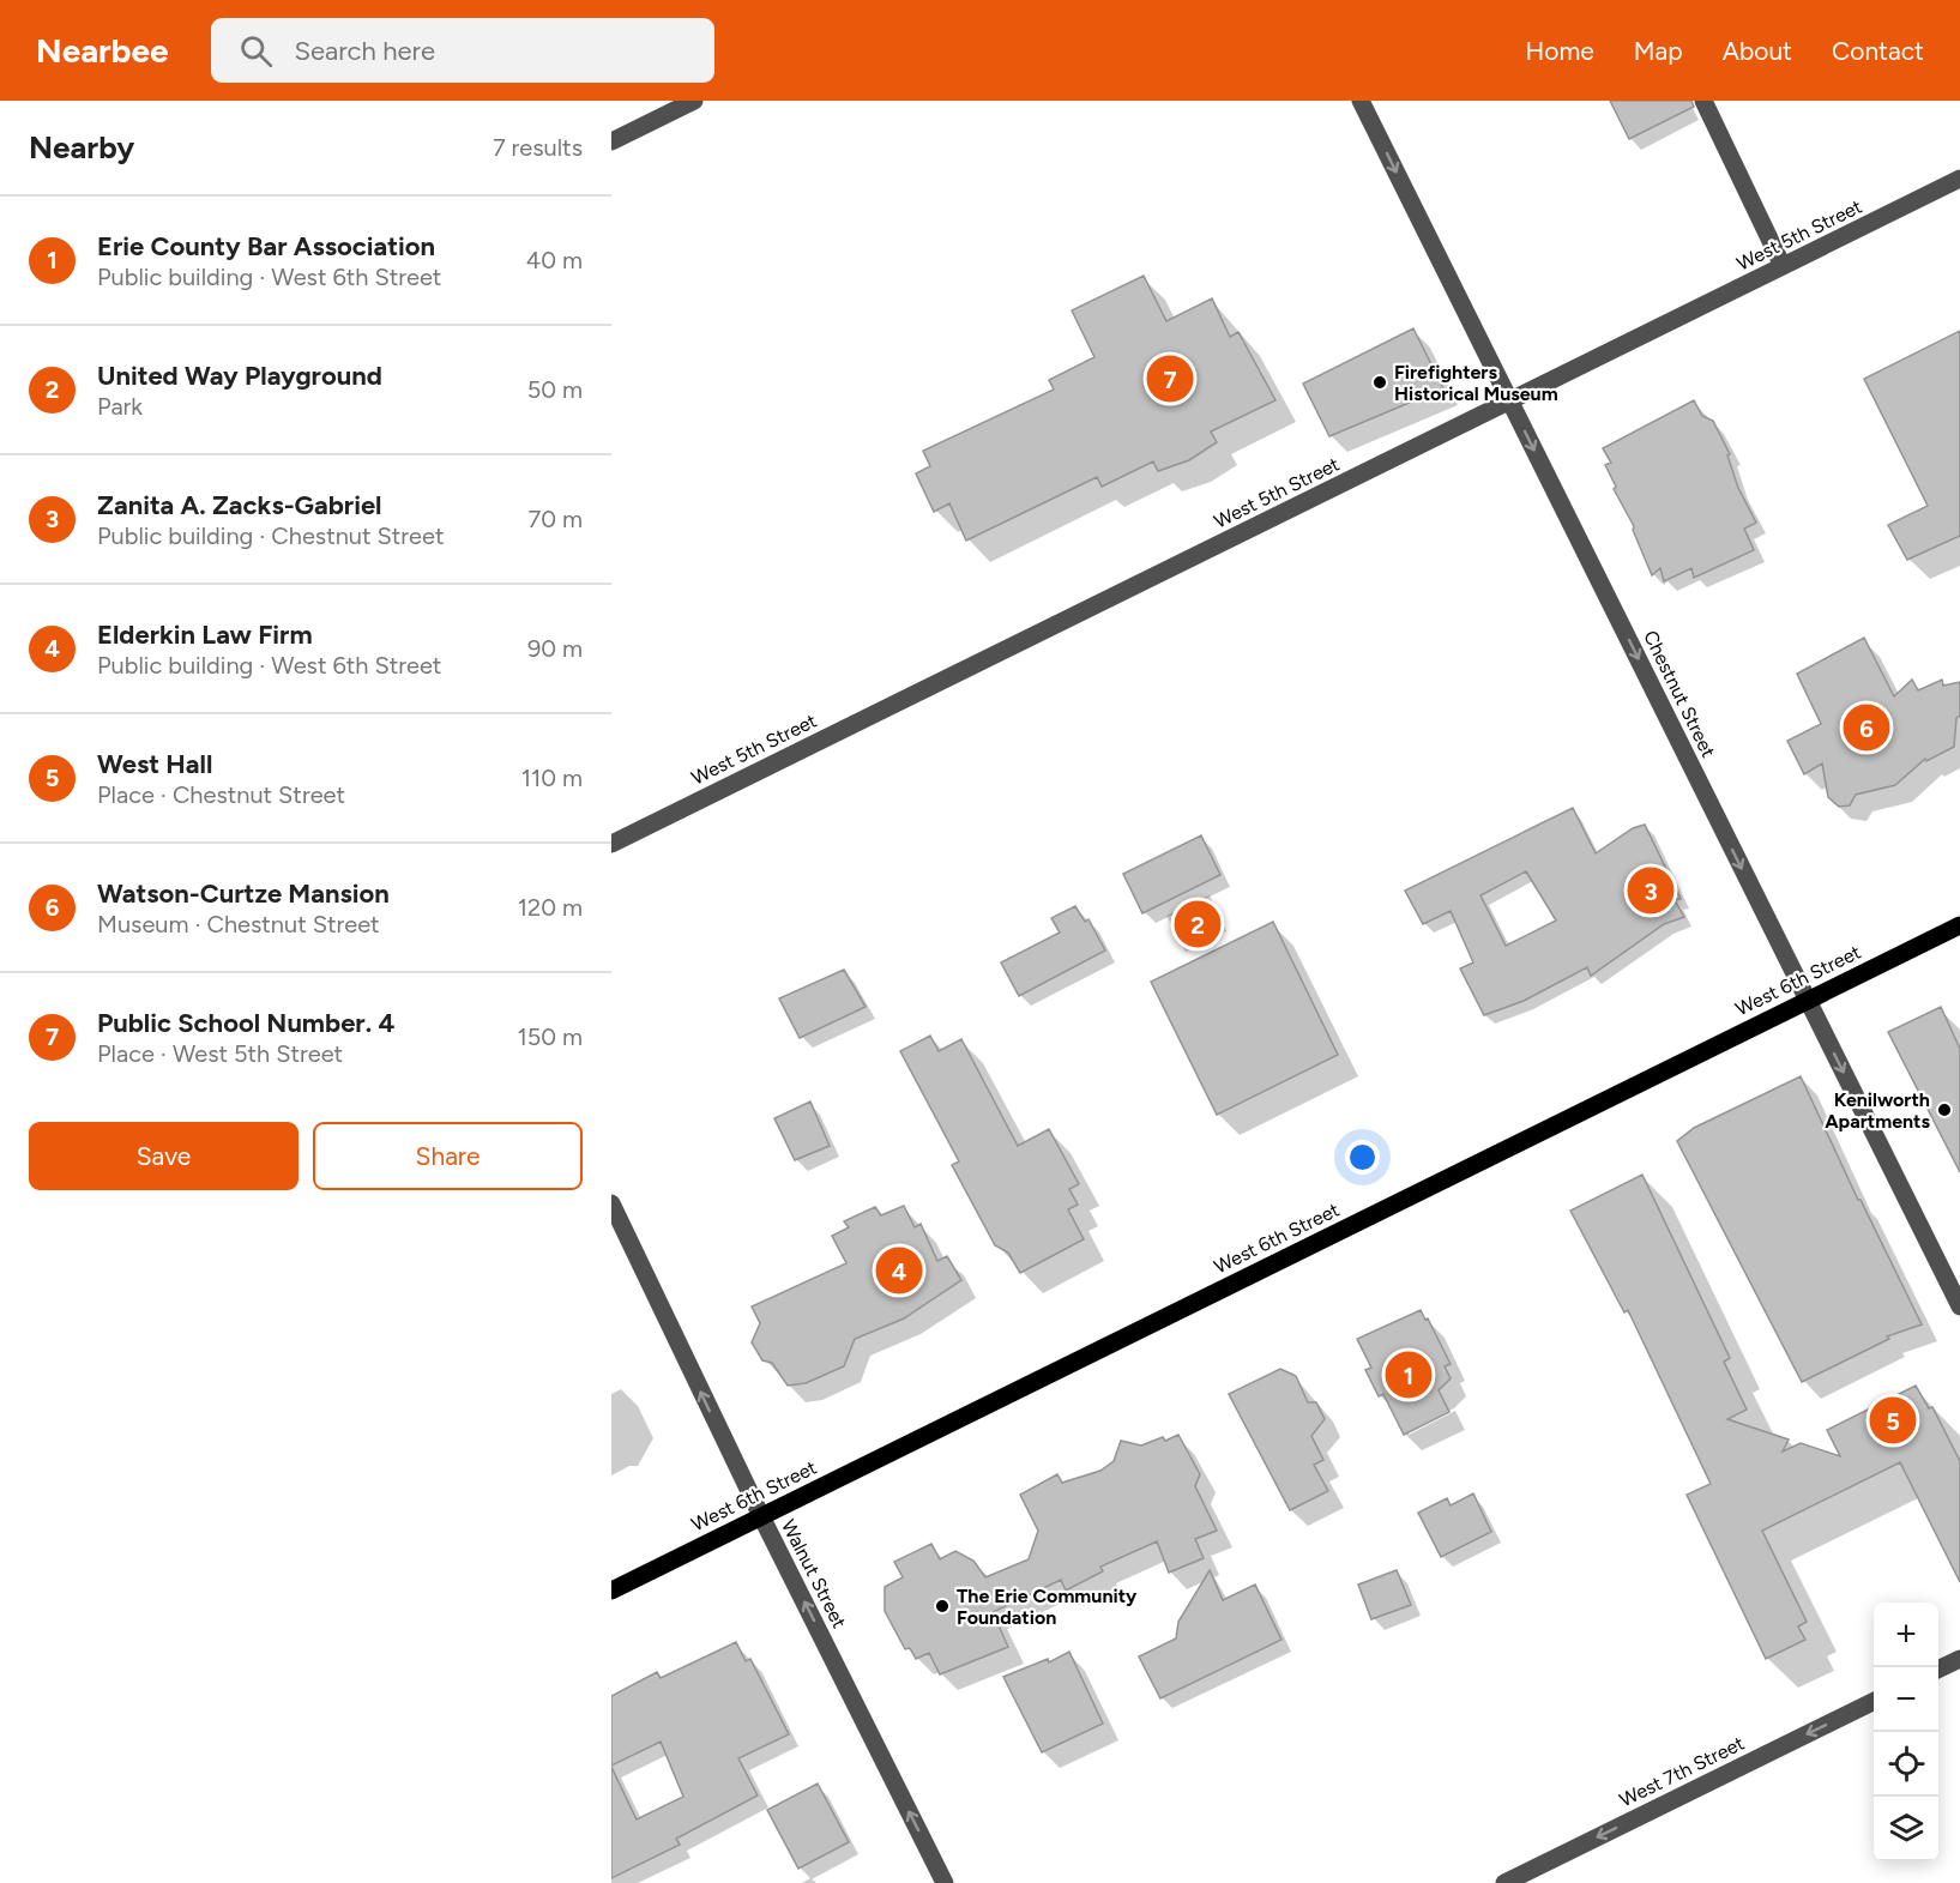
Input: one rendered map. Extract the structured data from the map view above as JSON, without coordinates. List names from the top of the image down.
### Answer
{
  "streets": {
    "main road": ["West 6th Street"],
    "street": [
      "West 5th Street",
      "Chestnut Street",
      "Walnut Street",
      "West 7th Street"
    ]
  },
  "crossings": [
    ["West 5th Street", "Chestnut Street"],
    ["Chestnut Street", "West 6th Street"],
    ["West 6th Street", "Walnut Street"]
  ],
  "one_way": ["Chestnut Street", "Walnut Street", "West 7th Street"],
  "places": ["Firefighters Historical Museum", "Kenilworth Apartments", "The Erie Community Foundation"],
  "page": {
    "header": "Nearbee",
    "search": "Search here",
    "nav": [
      "Home",
      "Map",
      "About",
      "Contact"
    ],
    "heading": ["Nearby", "7 results"],
    "list": [
      {
        "mark": "1",
        "name": "Erie County Bar Association",
        "note": "Public building · West 6th Street",
        "value": "40 m"
      },
      {
        "mark": "2",
        "name": "United Way Playground",
        "note": "Park",
        "value": "50 m"
      },
      {
        "mark": "3",
        "name": "Zanita A. Zacks-Gabriel",
        "note": "Public building · Chestnut Street",
        "value": "70 m"
      },
      {
        "mark": "4",
        "name": "Elderkin Law Firm",
        "note": "Public building · West 6th Street",
        "value": "90 m"
      },
      {
        "mark": "5",
        "name": "West Hall",
        "note": "Place · Chestnut Street",
        "value": "110 m"
      },
      {
        "mark": "6",
        "name": "Watson-Curtze Mansion",
        "note": "Museum · Chestnut Street",
        "value": "120 m"
      },
      {
        "mark": "7",
        "name": "Public School Number. 4",
        "note": "Place · West 5th Street",
        "value": "150 m"
      }
    ],
    "pins": [
      "7",
      "6",
      "3",
      "2",
      "4",
      "1",
      "5"
    ],
    "buttons": ["Save", "Share"],
    "map_buttons": ["+", "−"]
  }
}
